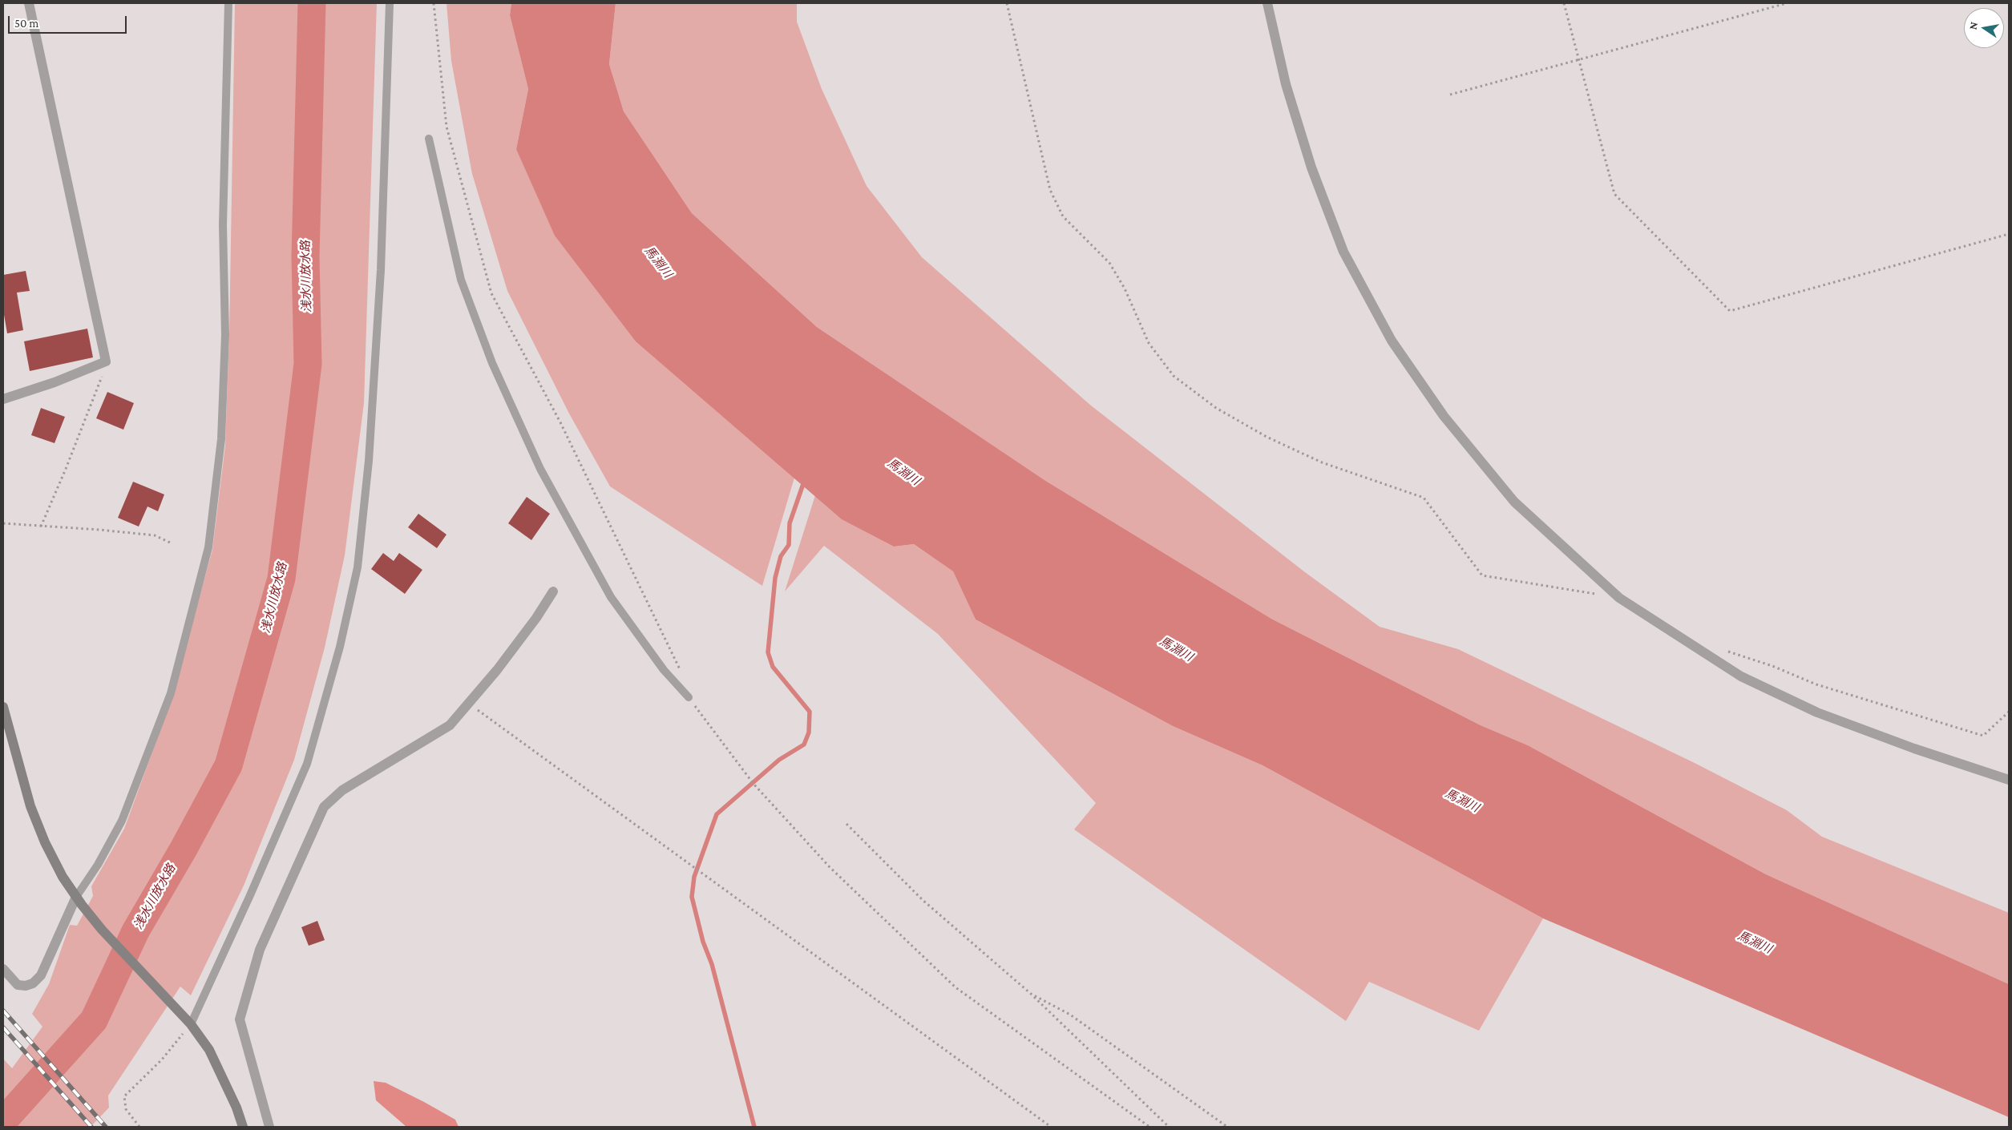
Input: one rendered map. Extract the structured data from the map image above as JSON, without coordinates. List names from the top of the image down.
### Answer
{
  "water": ["馬淵川", "浅水川放水路"],
  "scale_bar": "50 m",
  "north": "left"
}
